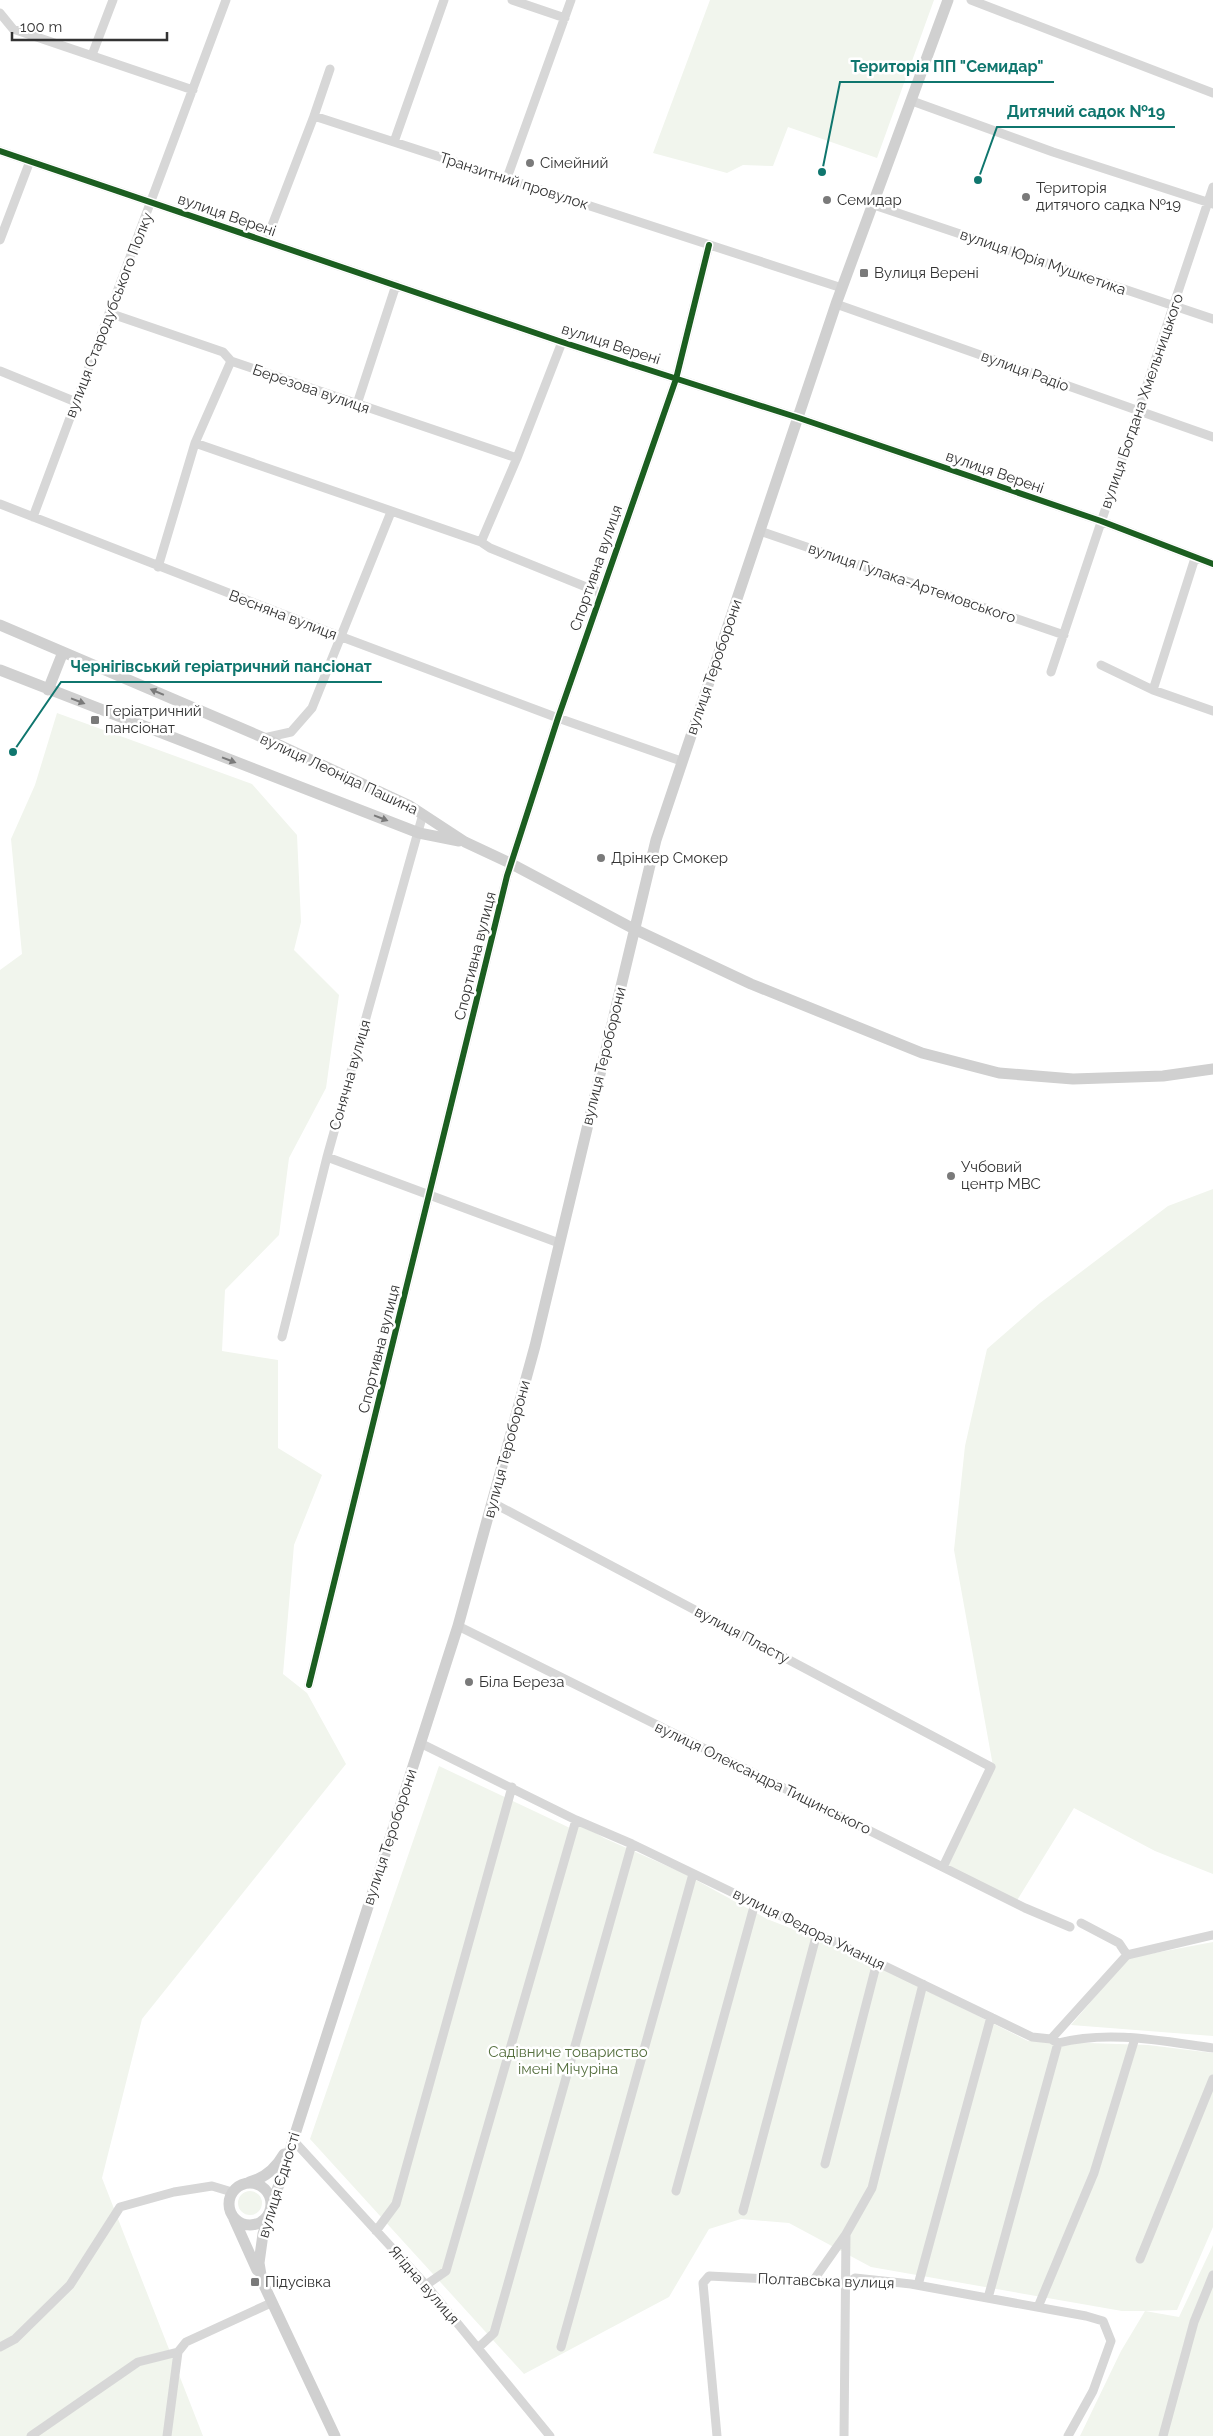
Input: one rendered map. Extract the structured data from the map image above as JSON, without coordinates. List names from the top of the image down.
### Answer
{
  "streets": {
    "main road": ["вулиця Тероборони", "вулиця Леоніда Пашина", "вулиця Єдності"],
    "street": [
      "Транзитний провулок",
      "вулиця Верені",
      "вулиця Юрія Мушкетика",
      "вулиця Стародубського Полку",
      "вулиця Радіо",
      "Березова вулиця",
      "вулиця Богдана Хмельницького",
      "Спортивна вулиця",
      "вулиця Гулака-Артемовського",
      "Весняна вулиця",
      "Сонячна вулиця",
      "вулиця Пласту",
      "вулиця Олександра Тищинського",
      "вулиця Федора Уманця",
      "Полтавська вулиця",
      "Ягідна вулиця"
    ]
  },
  "crossings": [
    ["Транзитний провулок", "Спортивна вулиця"],
    ["Транзитний провулок", "вулиця Тероборони"],
    ["вулиця Верені", "вулиця Стародубського Полку"],
    ["вулиця Верені", "вулиця Богдана Хмельницького"],
    ["вулиця Верені", "Спортивна вулиця"],
    ["вулиця Верені", "вулиця Тероборони"],
    ["вулиця Юрія Мушкетика", "вулиця Богдана Хмельницького"],
    ["вулиця Юрія Мушкетика", "вулиця Тероборони"],
    ["вулиця Стародубського Полку", "Березова вулиця"],
    ["вулиця Стародубського Полку", "Весняна вулиця"],
    ["вулиця Радіо", "вулиця Богдана Хмельницького"],
    ["вулиця Радіо", "вулиця Тероборони"],
    ["вулиця Богдана Хмельницького", "вулиця Гулака-Артемовського"],
    ["Спортивна вулиця", "Весняна вулиця"],
    ["вулиця Гулака-Артемовського", "вулиця Тероборони"],
    ["Весняна вулиця", "вулиця Тероборони"],
    ["вулиця Тероборони", "вулиця Пласту"],
    ["вулиця Тероборони", "вулиця Олександра Тищинського"],
    ["вулиця Тероборони", "вулиця Федора Уманця"],
    ["вулиця Тероборони", "вулиця Єдності"],
    ["вулиця Леоніда Пашина", "Сонячна вулиця"],
    ["вулиця Пласту", "вулиця Олександра Тищинського"],
    ["вулиця Єдності", "Ягідна вулиця"]
  ],
  "parks": ["Садівниче товариство імені Мічуріна"],
  "places": {
    "other": [
      "Сімейний",
      "Територія ПП \"Семидар\"",
      "Дитячий садок №19",
      "Територія дитячого садка №19",
      "Семидар",
      "Чернігівський геріатричний пансіонат",
      "Дрінкер Смокер",
      "Учбовий центр МВС",
      "Біла Береза"
    ],
    "transit": ["Вулиця Верені", "Геріатричний пансіонат", "Підусівка"]
  },
  "scale_bar": "100 m"
}
